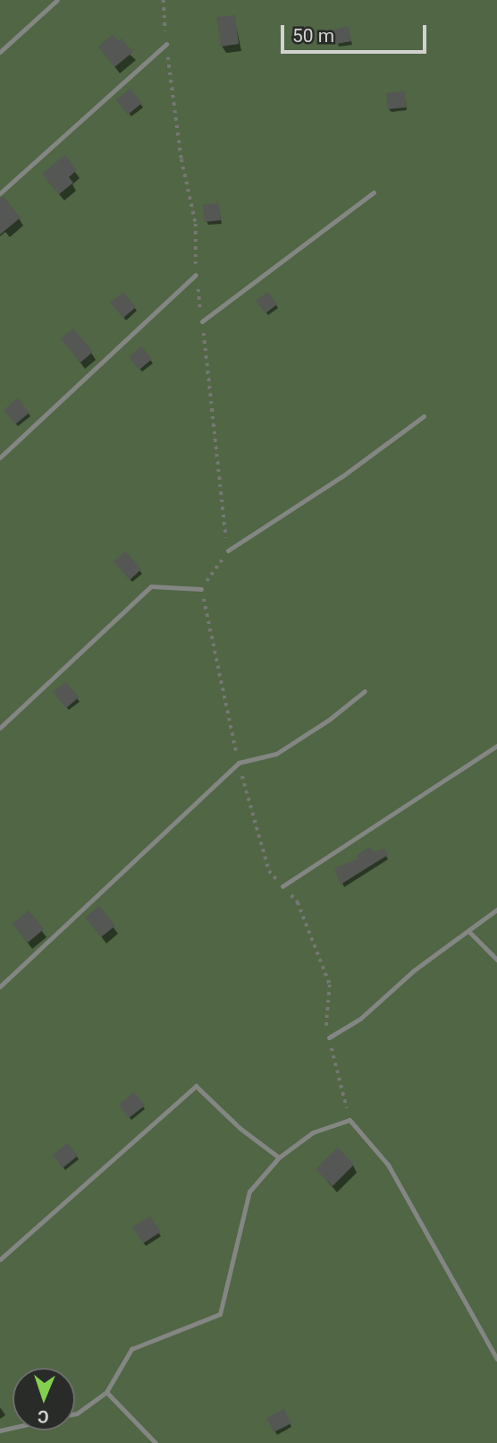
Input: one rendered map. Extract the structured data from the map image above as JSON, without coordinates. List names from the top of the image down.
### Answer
{
  "scale_bar": "50 m",
  "north": "bottom"
}
